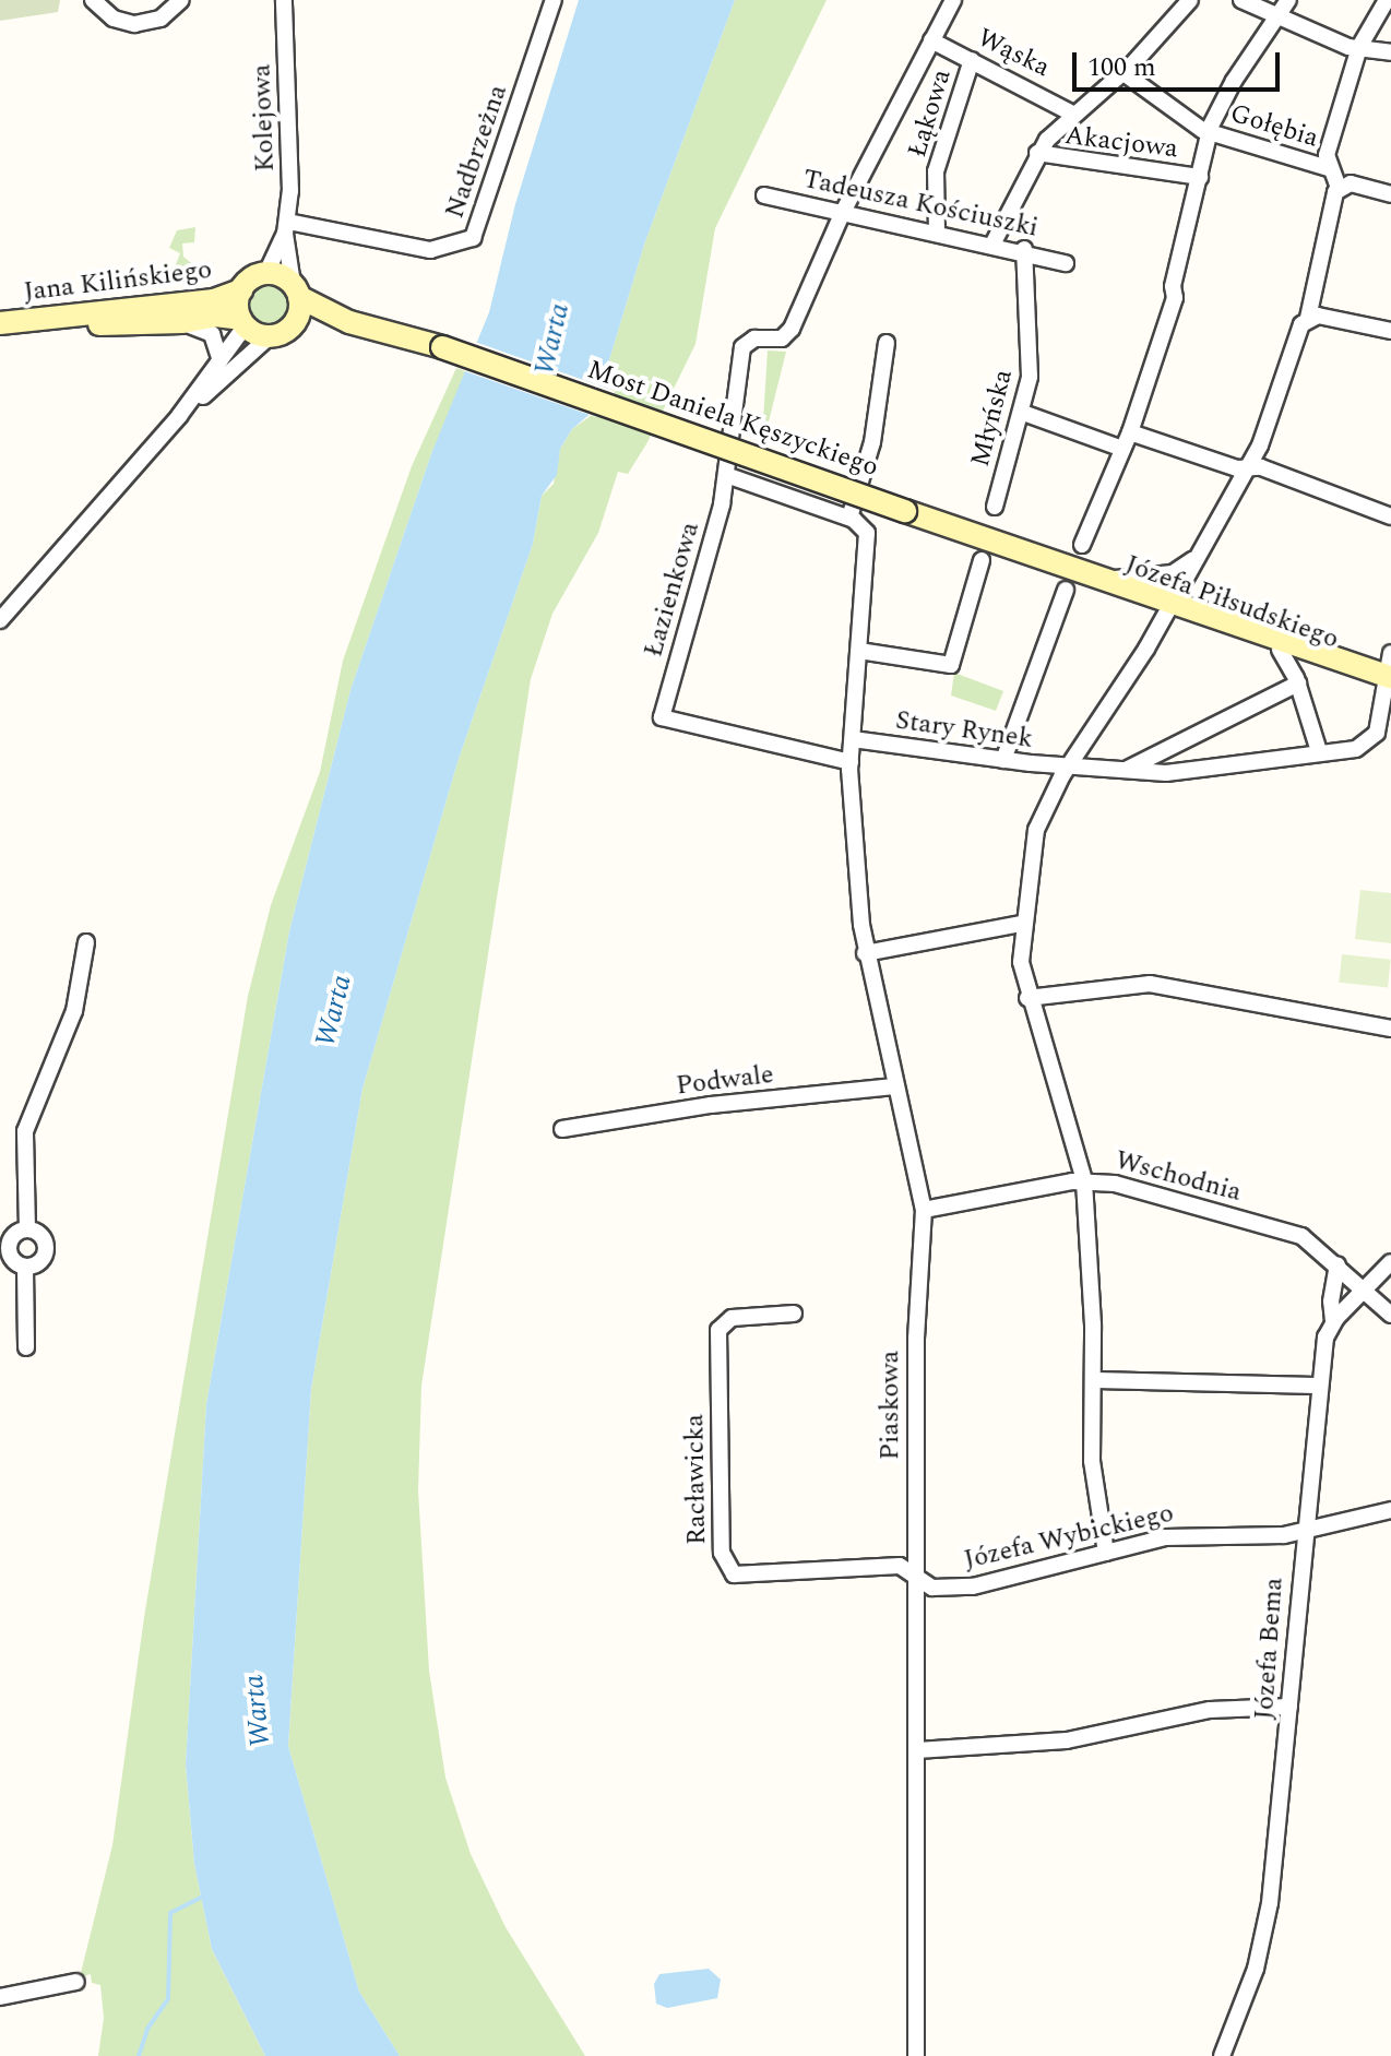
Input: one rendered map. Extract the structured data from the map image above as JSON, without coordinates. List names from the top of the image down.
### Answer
{
  "streets": {
    "street": [
      "Wąska",
      "Łąkowa",
      "Kolejowa",
      "Gołębia",
      "Akacjowa",
      "Nadbrzeżna",
      "Tadeusza Kościuszki",
      "Jana Kilińskiego",
      "Młyńska",
      "Most Daniela Kęszyckiego",
      "Łazienkowa",
      "Józefa Piłsudskiego",
      "Stary Rynek",
      "Podwale",
      "Wschodnia",
      "Piaskowa",
      "Racławicka",
      "Józefa Wybickiego",
      "Józefa Bema"
    ]
  },
  "crossings": [
    ["Wąska", "Łąkowa"],
    ["Łąkowa", "Tadeusza Kościuszki"],
    ["Kolejowa", "Nadbrzeżna"],
    ["Kolejowa", "Jana Kilińskiego"],
    ["Tadeusza Kościuszki", "Młyńska"],
    ["Tadeusza Kościuszki", "Łazienkowa"],
    ["Most Daniela Kęszyckiego", "Józefa Piłsudskiego"],
    ["Łazienkowa", "Piaskowa"],
    ["Podwale", "Piaskowa"],
    ["Wschodnia", "Piaskowa"],
    ["Wschodnia", "Józefa Bema"],
    ["Piaskowa", "Racławicka"],
    ["Piaskowa", "Józefa Wybickiego"],
    ["Racławicka", "Józefa Wybickiego"],
    ["Józefa Wybickiego", "Józefa Bema"]
  ],
  "water": ["Warta"],
  "scale_bar": "100 m"
}
